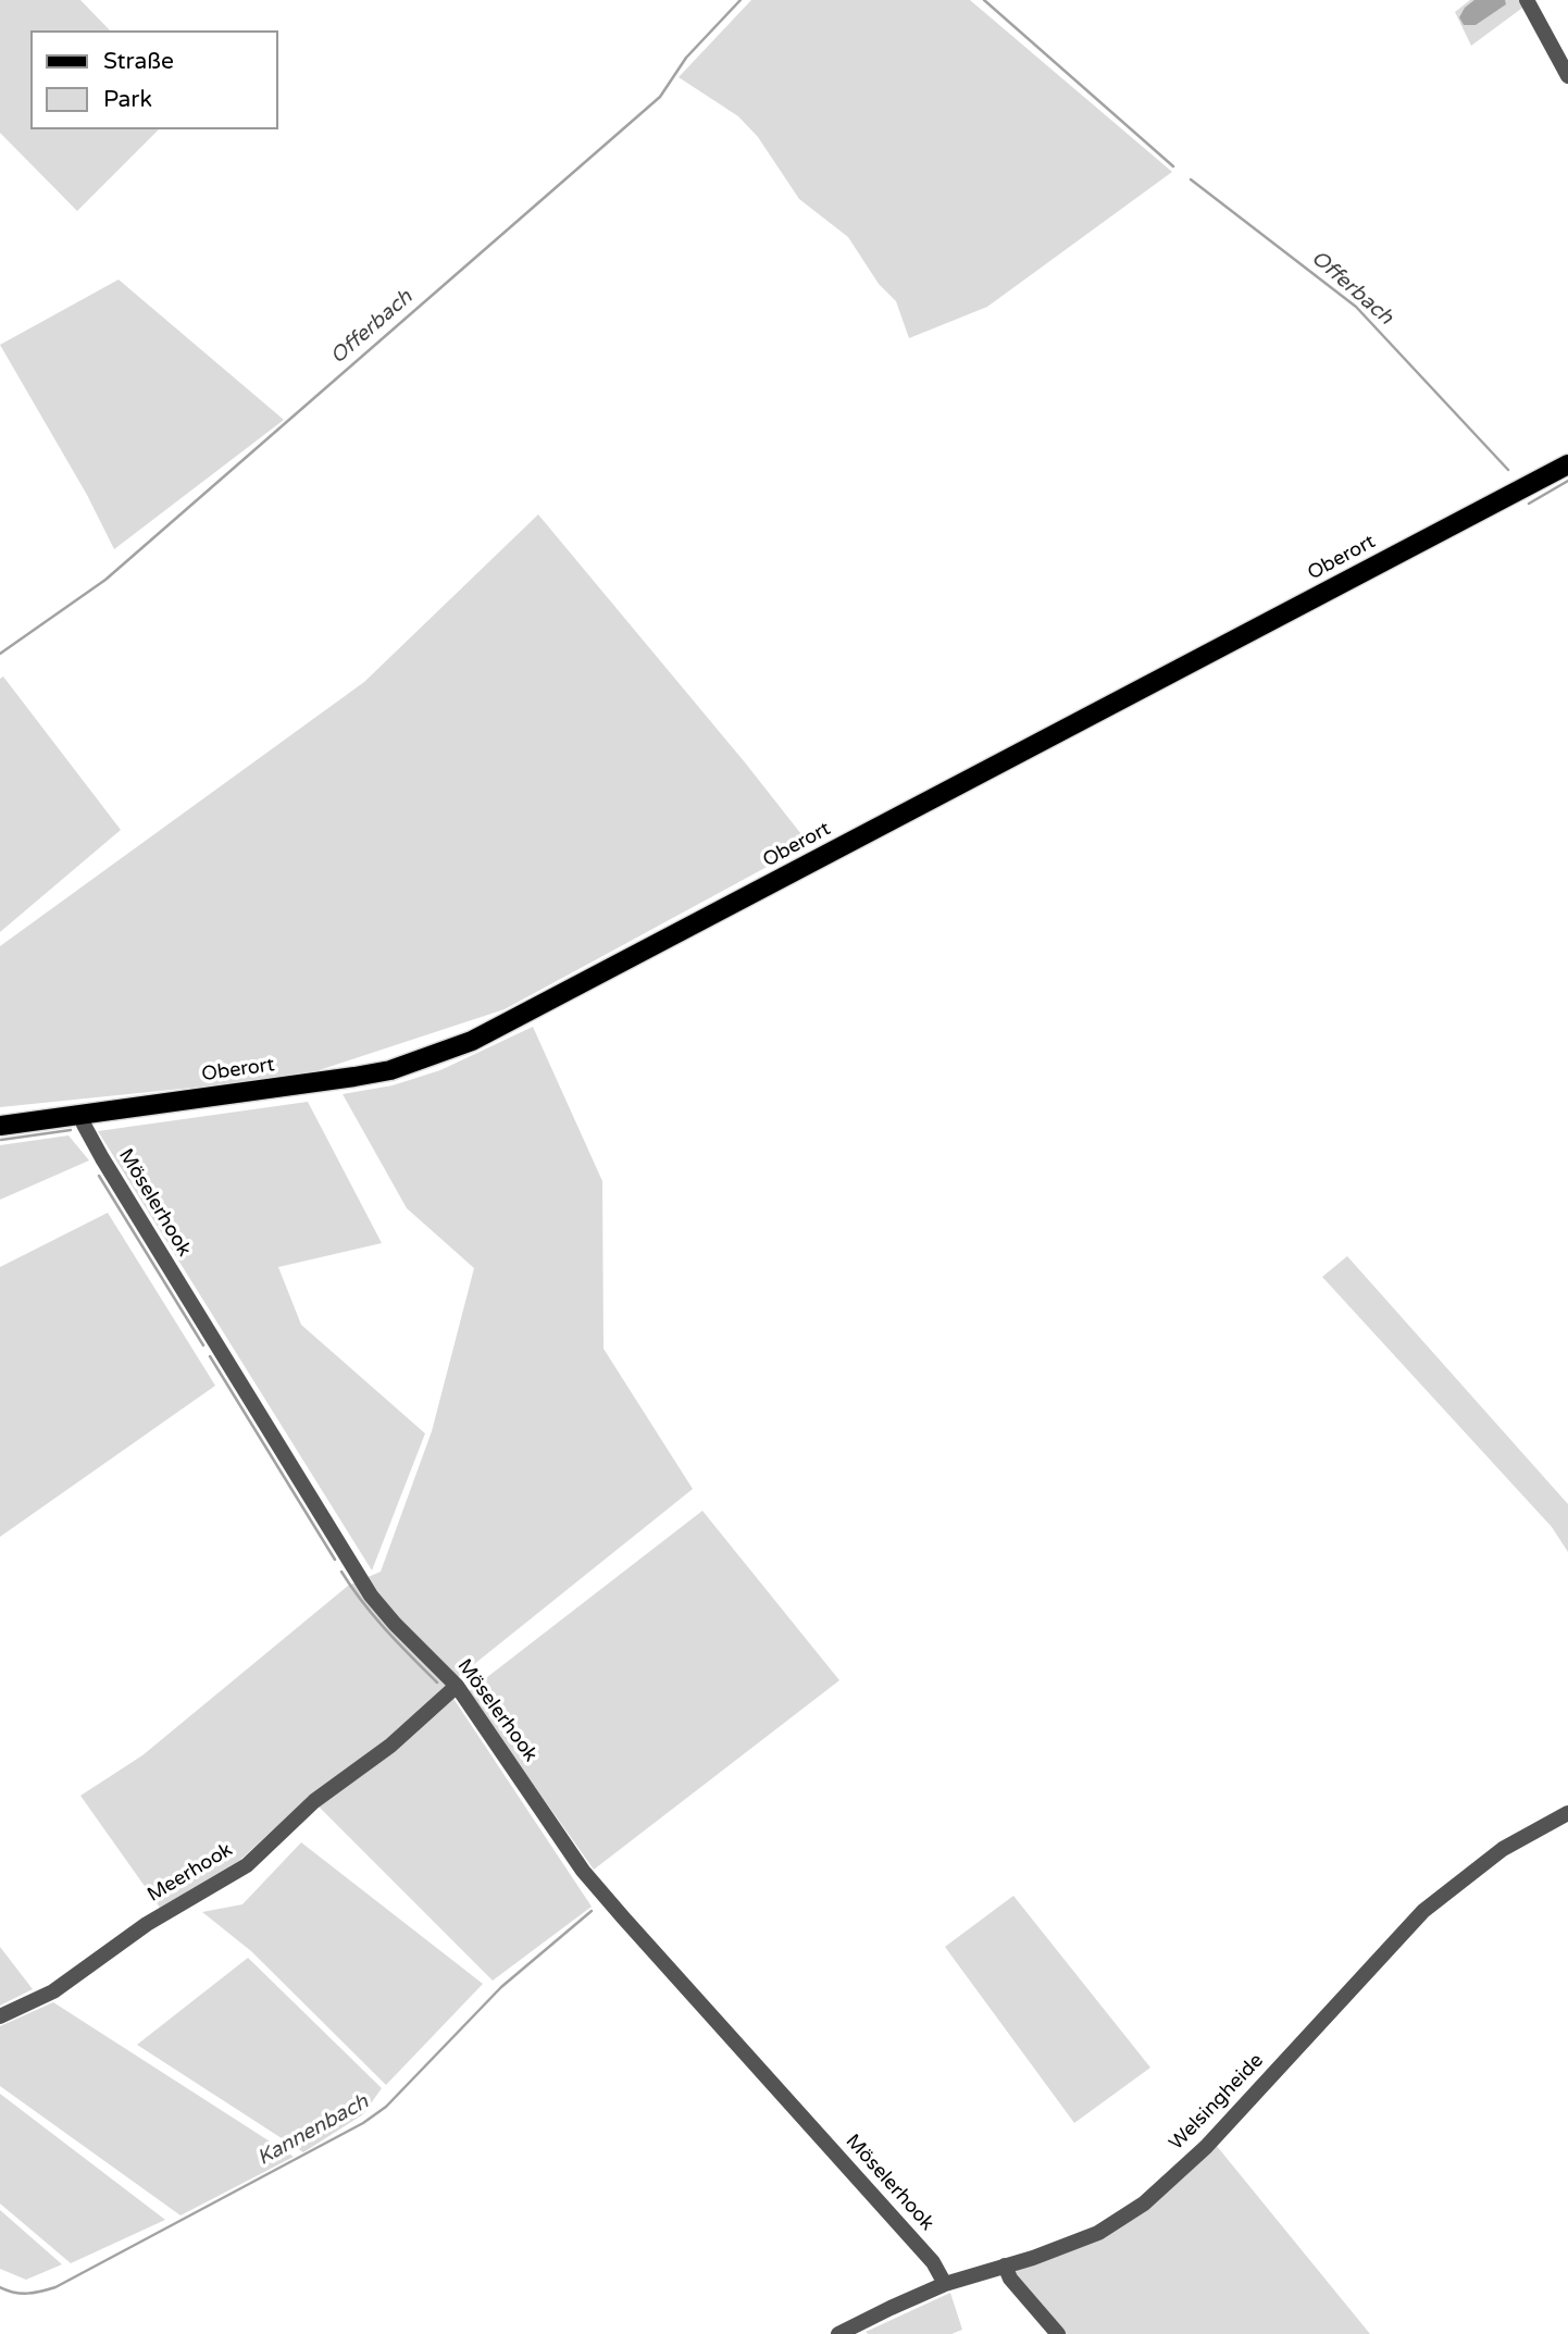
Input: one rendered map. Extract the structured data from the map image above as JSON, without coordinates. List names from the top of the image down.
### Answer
{
  "streets": {
    "main road": ["Oberort"],
    "street": ["Möselerhook", "Meerhook", "Welsingheide"]
  },
  "crossings": [
    ["Oberort", "Möselerhook"],
    ["Möselerhook", "Meerhook"],
    ["Möselerhook", "Welsingheide"]
  ],
  "water": ["Offerbach", "Kannenbach"],
  "legend": ["Straße", "Park"]
}
